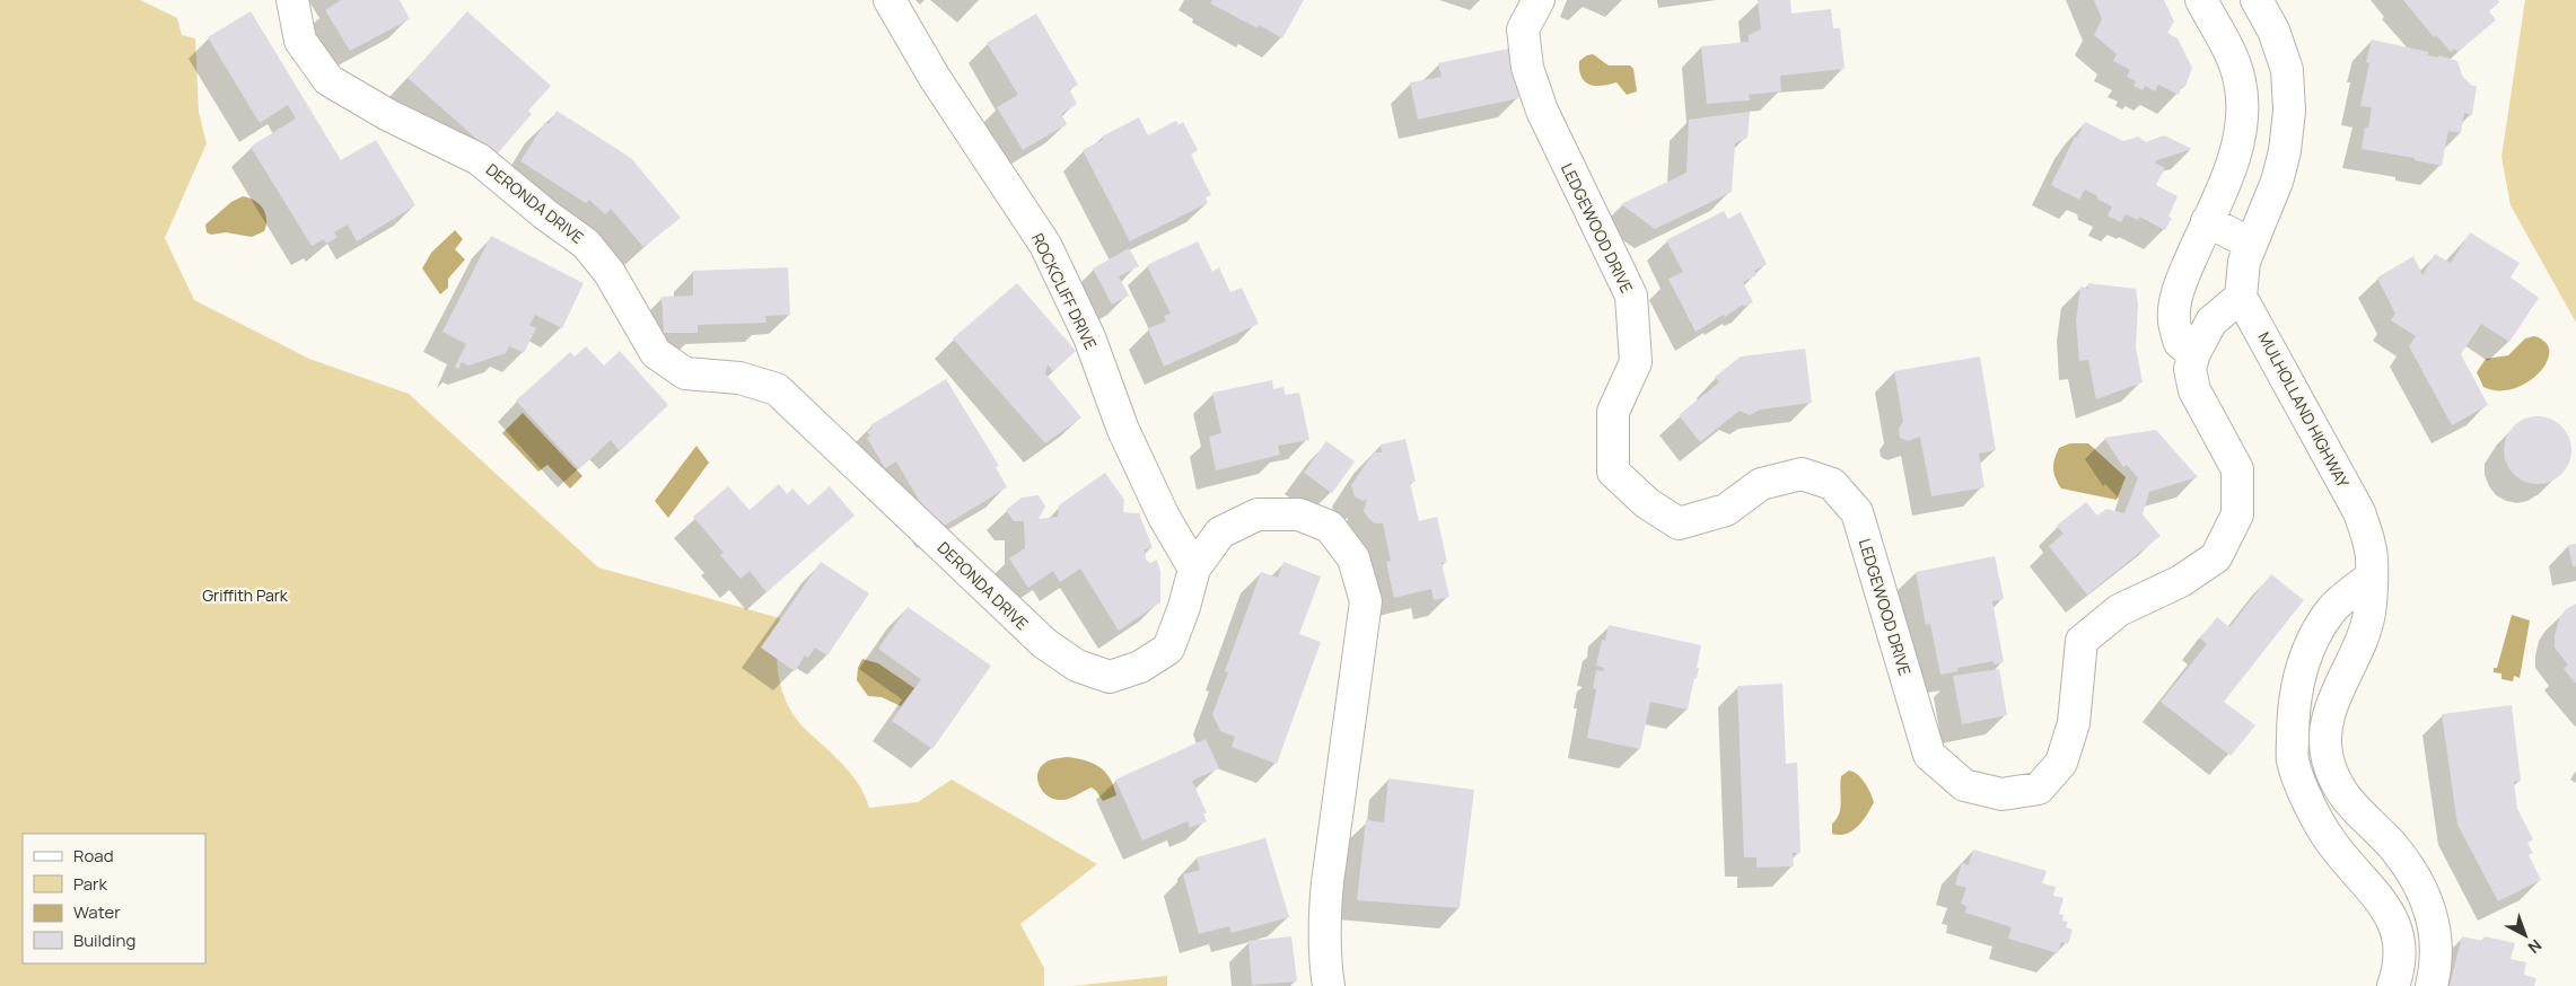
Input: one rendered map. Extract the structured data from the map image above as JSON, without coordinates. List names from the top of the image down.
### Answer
{
  "streets": {
    "street": [
      "DERONDA DRIVE",
      "LEDGEWOOD DRIVE",
      "ROCKCLIFF DRIVE",
      "MULHOLLAND HIGHWAY"
    ]
  },
  "crossings": [
    ["DERONDA DRIVE", "ROCKCLIFF DRIVE"],
    ["LEDGEWOOD DRIVE", "MULHOLLAND HIGHWAY"]
  ],
  "parks": ["Griffith Park"],
  "legend": [
    "Road",
    "Park",
    "Water",
    "Building"
  ],
  "north": "bottom right"
}
